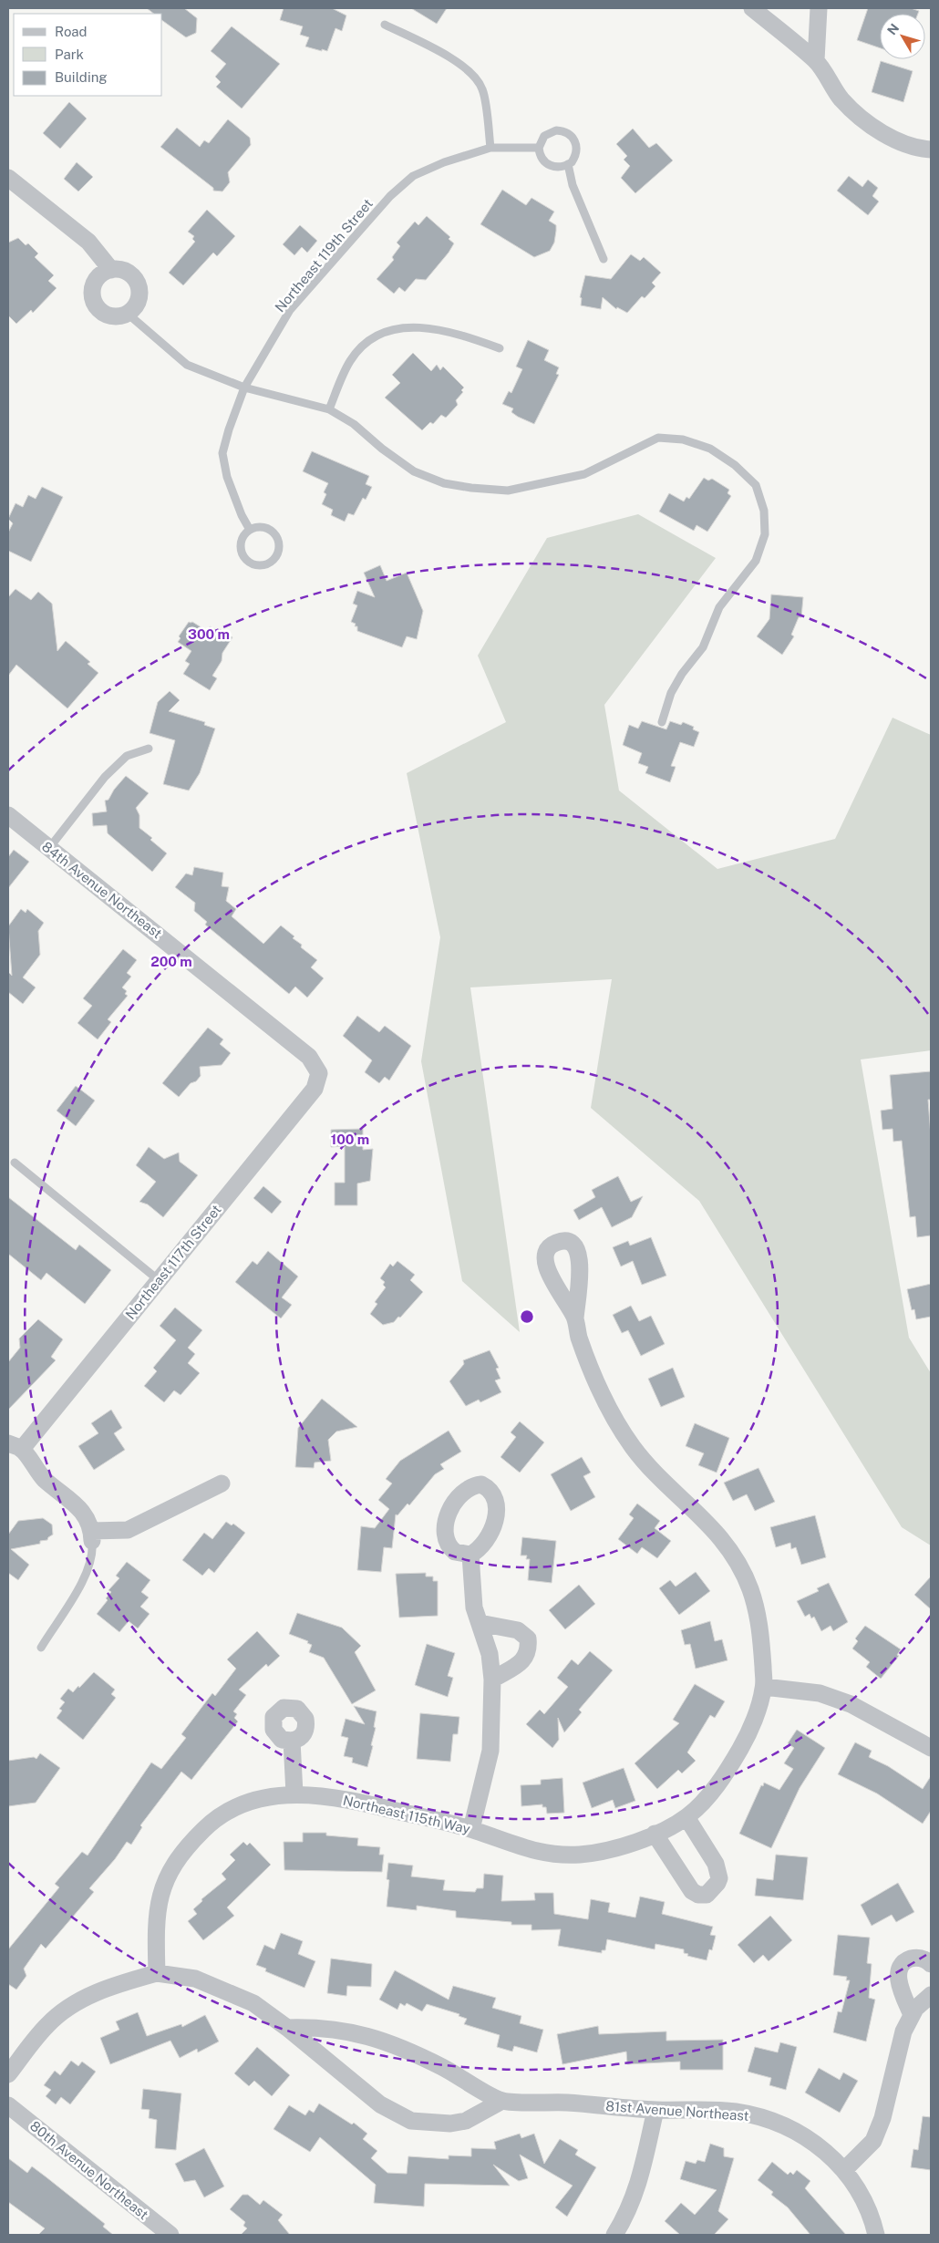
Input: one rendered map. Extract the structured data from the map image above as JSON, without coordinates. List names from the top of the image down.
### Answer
{
  "streets": {
    "street": [
      "84th Avenue Northeast",
      "Northeast 117th Street",
      "Northeast 115th Way",
      "81st Avenue Northeast",
      "80th Avenue Northeast"
    ],
    "lane": ["Northeast 119th Street"]
  },
  "crossings": [
    ["84th Avenue Northeast", "Northeast 117th Street"]
  ],
  "legend": ["Road", "Park", "Building"],
  "north": "top left",
  "rings": ["300 m", "200 m", "100 m"]
}
